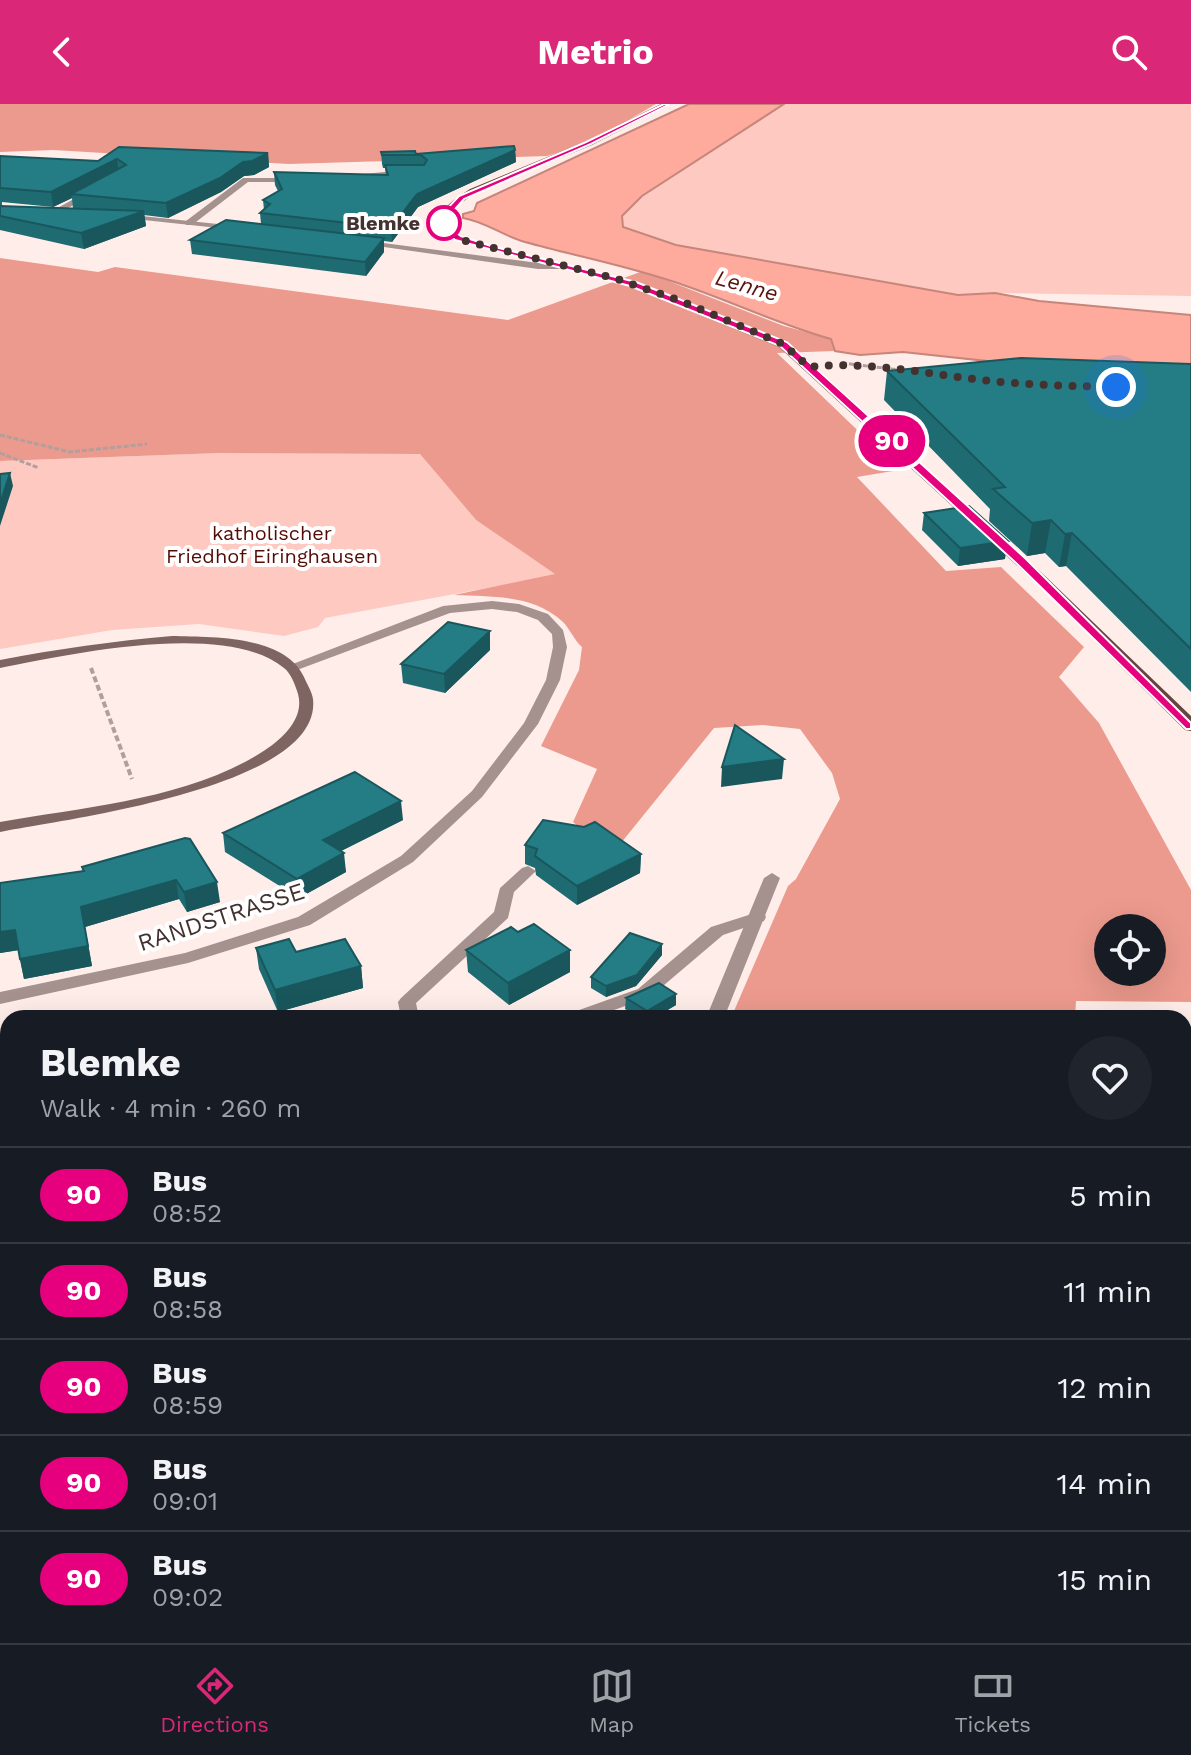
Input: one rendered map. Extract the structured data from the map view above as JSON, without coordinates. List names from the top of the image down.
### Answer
{
  "streets": {
    "street": ["RANDSTRASSE"]
  },
  "water": ["Lenne"],
  "parks": ["katholischer Friedhof Eiringhausen"],
  "places": ["Blemke"],
  "lines": ["bus line 90"],
  "page": {
    "header": "Metrio",
    "on_map": "90",
    "heading": ["Blemke", "Walk · 4 min · 260 m"],
    "list": [
      {
        "mark": "90",
        "name": "Bus",
        "note": "08:52",
        "value": "5 min"
      },
      {
        "mark": "90",
        "name": "Bus",
        "note": "08:58",
        "value": "11 min"
      },
      {
        "mark": "90",
        "name": "Bus",
        "note": "08:59",
        "value": "12 min"
      },
      {
        "mark": "90",
        "name": "Bus",
        "note": "09:01",
        "value": "14 min"
      },
      {
        "mark": "90",
        "name": "Bus",
        "note": "09:02",
        "value": "15 min"
      }
    ],
    "tabs": ["Directions", "Map", "Tickets"]
  }
}
